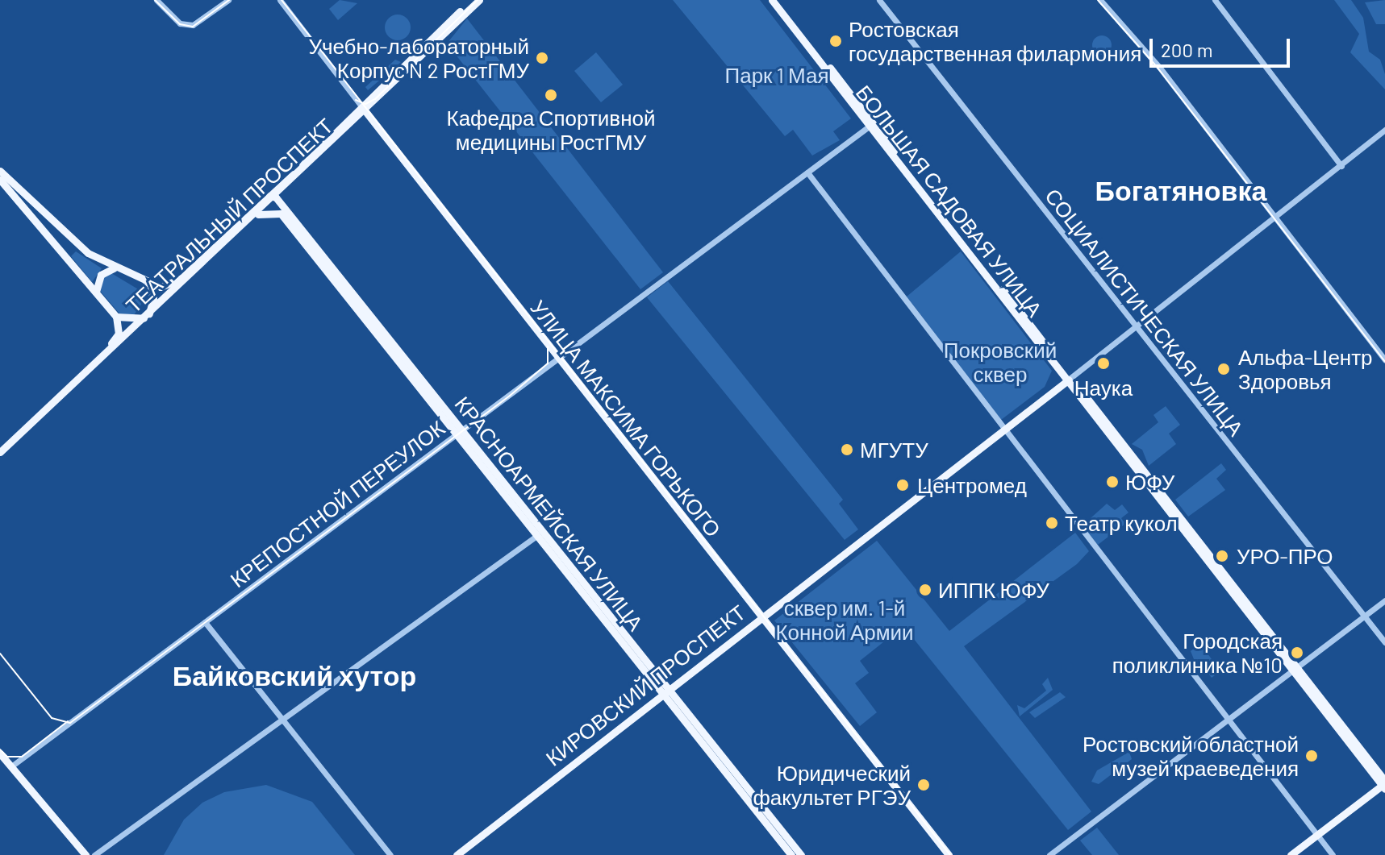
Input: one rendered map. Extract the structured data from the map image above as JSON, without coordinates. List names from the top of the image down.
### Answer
{
  "streets": {
    "main road": [
      "БОЛЬШАЯ САДОВАЯ УЛИЦА",
      "ТЕАТРАЛЬНЫЙ ПРОСПЕКТ",
      "УЛИЦА МАКСИМА ГОРЬКОГО",
      "КРАСНОАРМЕЙСКАЯ УЛИЦА",
      "КИРОВСКИЙ ПРОСПЕКТ"
    ],
    "street": ["СОЦИАЛИСТИЧЕСКАЯ УЛИЦА", "КРЕПОСТНОЙ ПЕРЕУЛОК"]
  },
  "crossings": [
    ["БОЛЬШАЯ САДОВАЯ УЛИЦА", "КРЕПОСТНОЙ ПЕРЕУЛОК"],
    ["БОЛЬШАЯ САДОВАЯ УЛИЦА", "КИРОВСКИЙ ПРОСПЕКТ"],
    ["ТЕАТРАЛЬНЫЙ ПРОСПЕКТ", "УЛИЦА МАКСИМА ГОРЬКОГО"],
    ["ТЕАТРАЛЬНЫЙ ПРОСПЕКТ", "КРАСНОАРМЕЙСКАЯ УЛИЦА"],
    ["УЛИЦА МАКСИМА ГОРЬКОГО", "КРЕПОСТНОЙ ПЕРЕУЛОК"],
    ["УЛИЦА МАКСИМА ГОРЬКОГО", "КИРОВСКИЙ ПРОСПЕКТ"],
    ["КРЕПОСТНОЙ ПЕРЕУЛОК", "КРАСНОАРМЕЙСКАЯ УЛИЦА"],
    ["КРАСНОАРМЕЙСКАЯ УЛИЦА", "КИРОВСКИЙ ПРОСПЕКТ"]
  ],
  "districts": ["Богатяновка", "Байковский хутор"],
  "parks": ["Парк 1 Мая", "Покровский сквер", "сквер им. 1-й Конной Армии"],
  "places": [
    "Ростовская государственная филармония",
    "Учебно-лабораторный Корпус N 2 РостГМУ",
    "Кафедра Спортивной медицины РостГМУ",
    "Наука",
    "Альфа-Центр Здоровья",
    "МГУТУ",
    "ЮФУ",
    "Центромед",
    "Театр кукол",
    "УРО-ПРО",
    "ИППК ЮФУ",
    "Городская поликлиника №10",
    "Ростовский областной музей краеведения",
    "Юридический факультет РГЭУ"
  ],
  "scale_bar": "200 m"
}
